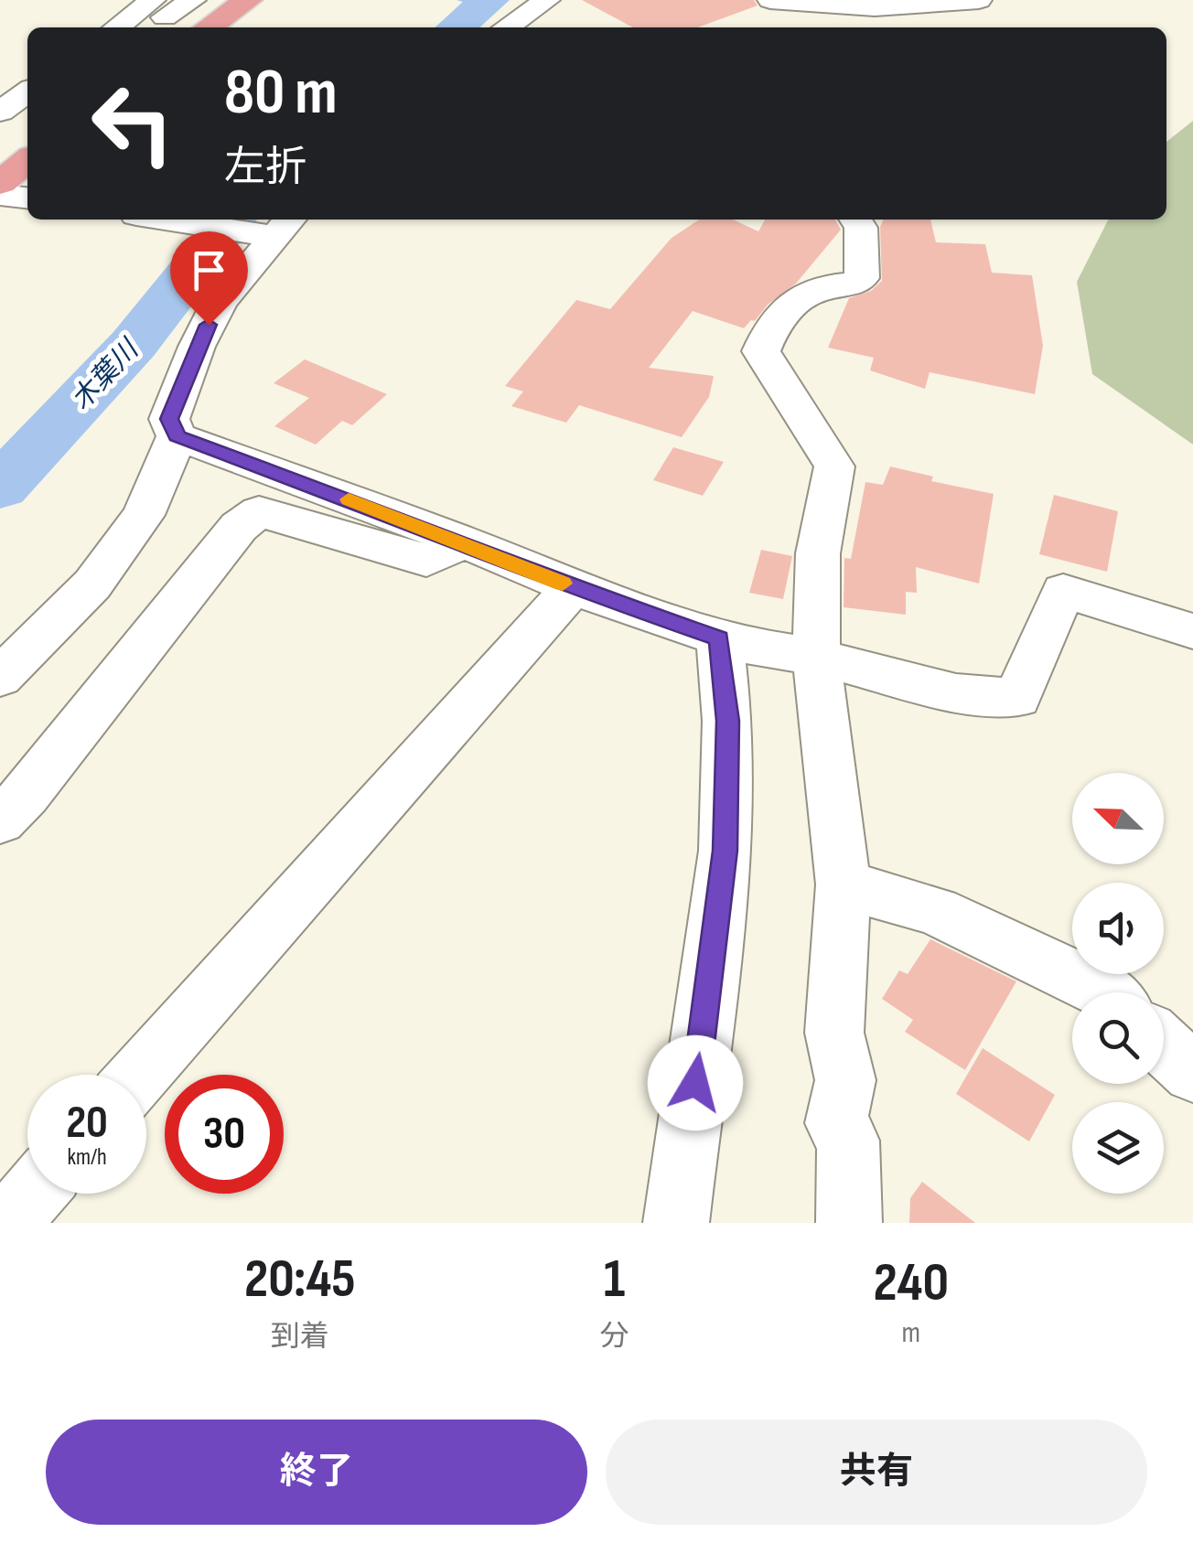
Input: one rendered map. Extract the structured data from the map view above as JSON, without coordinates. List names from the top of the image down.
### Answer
{
  "water": ["木葉川"],
  "north": "top left",
  "page": {
    "turn": ["80 m", "左折"],
    "speed": "20 km/h",
    "limit": "30",
    "eta": [
      "20:45",
      "到着",
      "1",
      "分",
      "240",
      "m"
    ],
    "buttons": ["終了", "共有"]
  }
}
